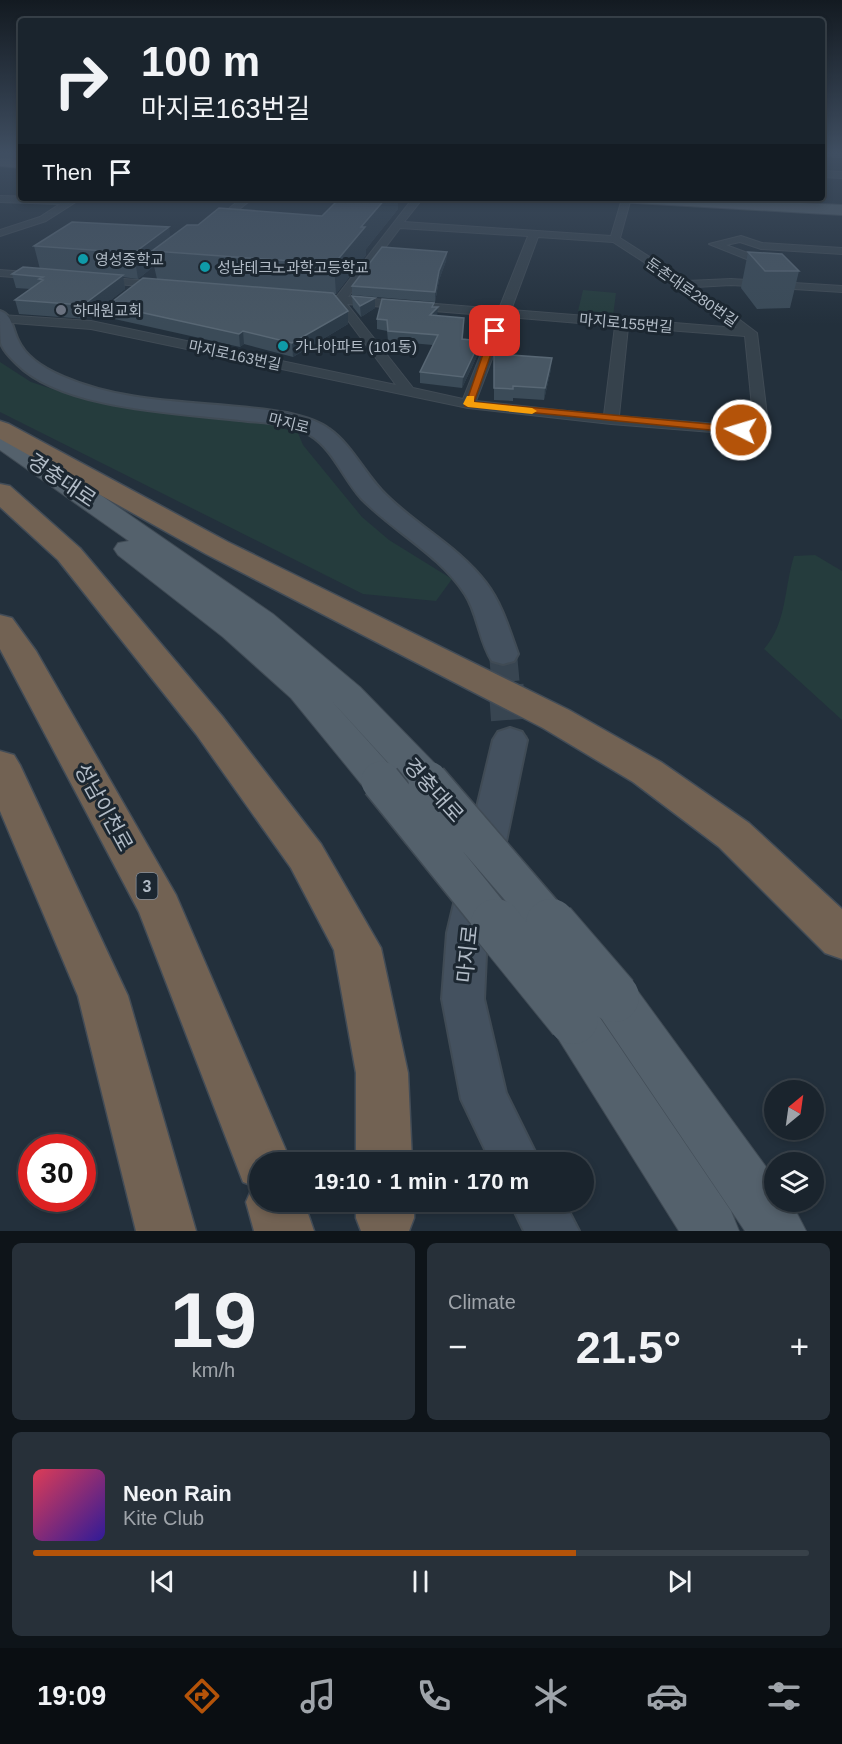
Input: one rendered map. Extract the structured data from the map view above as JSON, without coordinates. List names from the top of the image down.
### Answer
{
  "streets": {
    "highway": ["성남이천로", "3"],
    "main road": ["마지로", "경충대로"],
    "street": ["둔촌대로280번길", "마지로155번길", "마지로163번길"]
  },
  "crossings": [
    ["둔촌대로280번길", "마지로155번길"],
    ["둔촌대로280번길", "마지로163번길"],
    ["마지로163번길", "마지로"]
  ],
  "places": [
    "영성중학교",
    "성남테크노과학고등학교",
    "하대원교회",
    "가나아파트 (101동)"
  ],
  "north": "top right",
  "page": {
    "turn": ["100 m", "마지로163번길"],
    "then": "Then",
    "limit": "30",
    "trip": "19:10 · 1 min · 170 m",
    "tile": [
      ["19", "km/h"],
      "Climate"
    ],
    "heat": ["−", "21.5°", "+"],
    "song": ["Neon Rain", "Kite Club"],
    "tabs": "19:09"
  }
}
